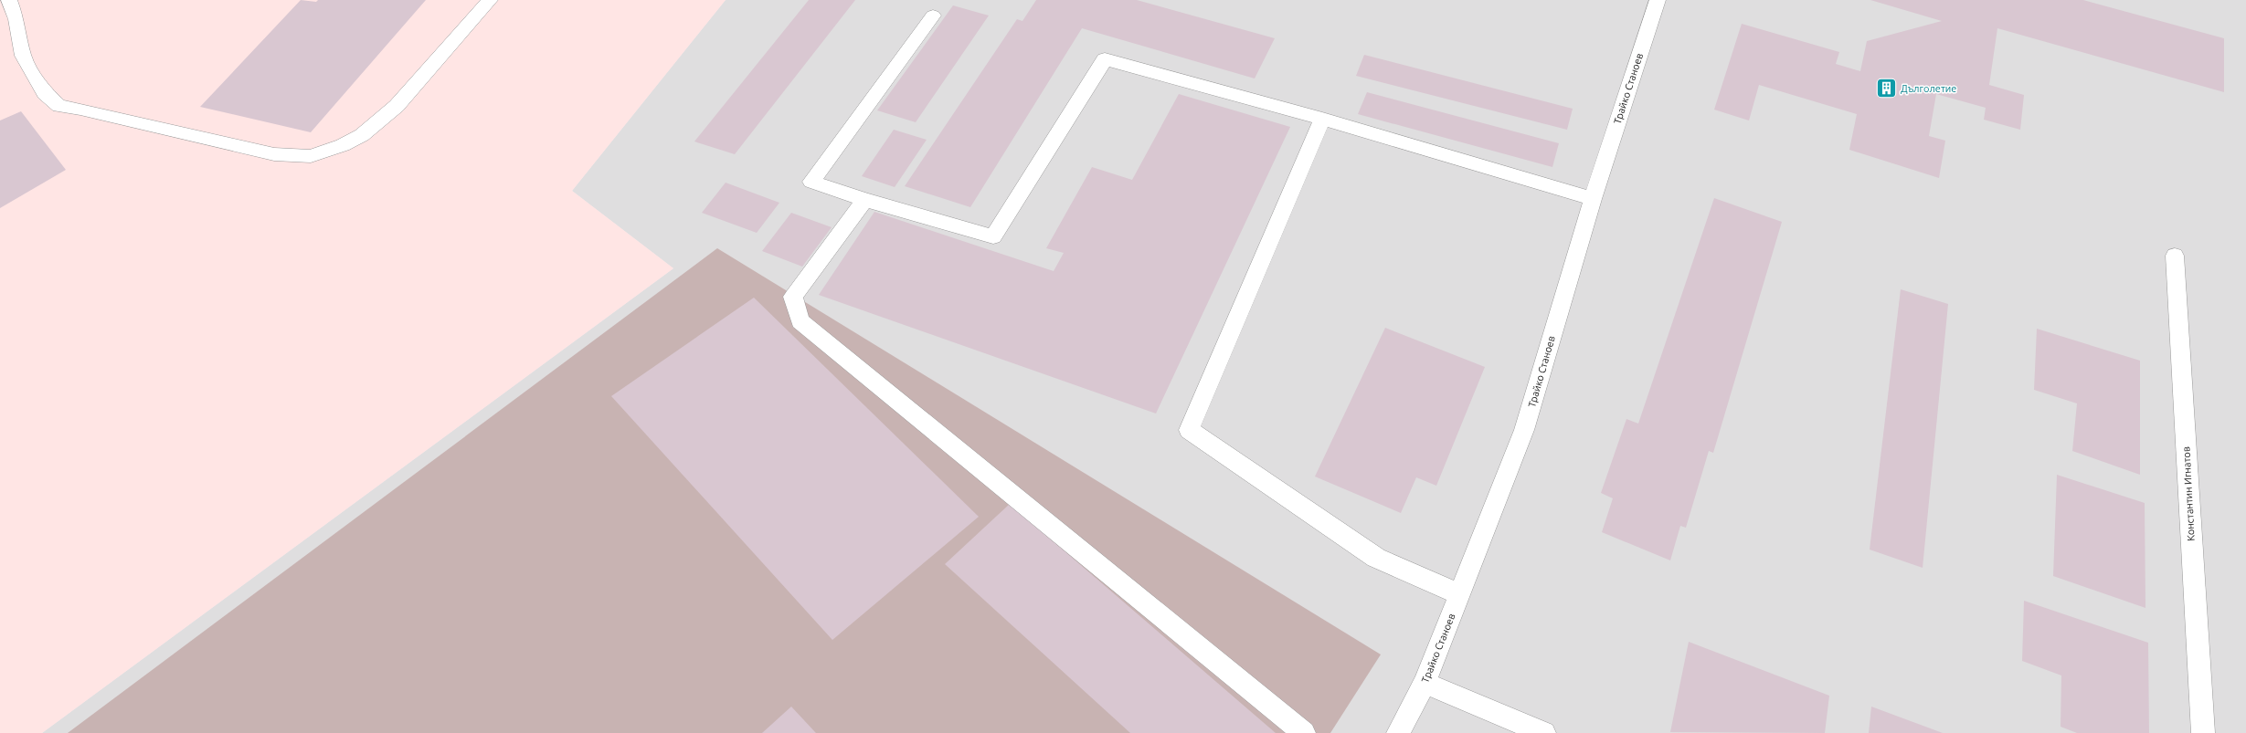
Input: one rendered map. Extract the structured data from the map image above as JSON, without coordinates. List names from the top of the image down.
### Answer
{
  "streets": {
    "street": ["Трайко Станоев", "Константин Игнатов"]
  },
  "places": {
    "building": ["Дълголетие"]
  }
}
